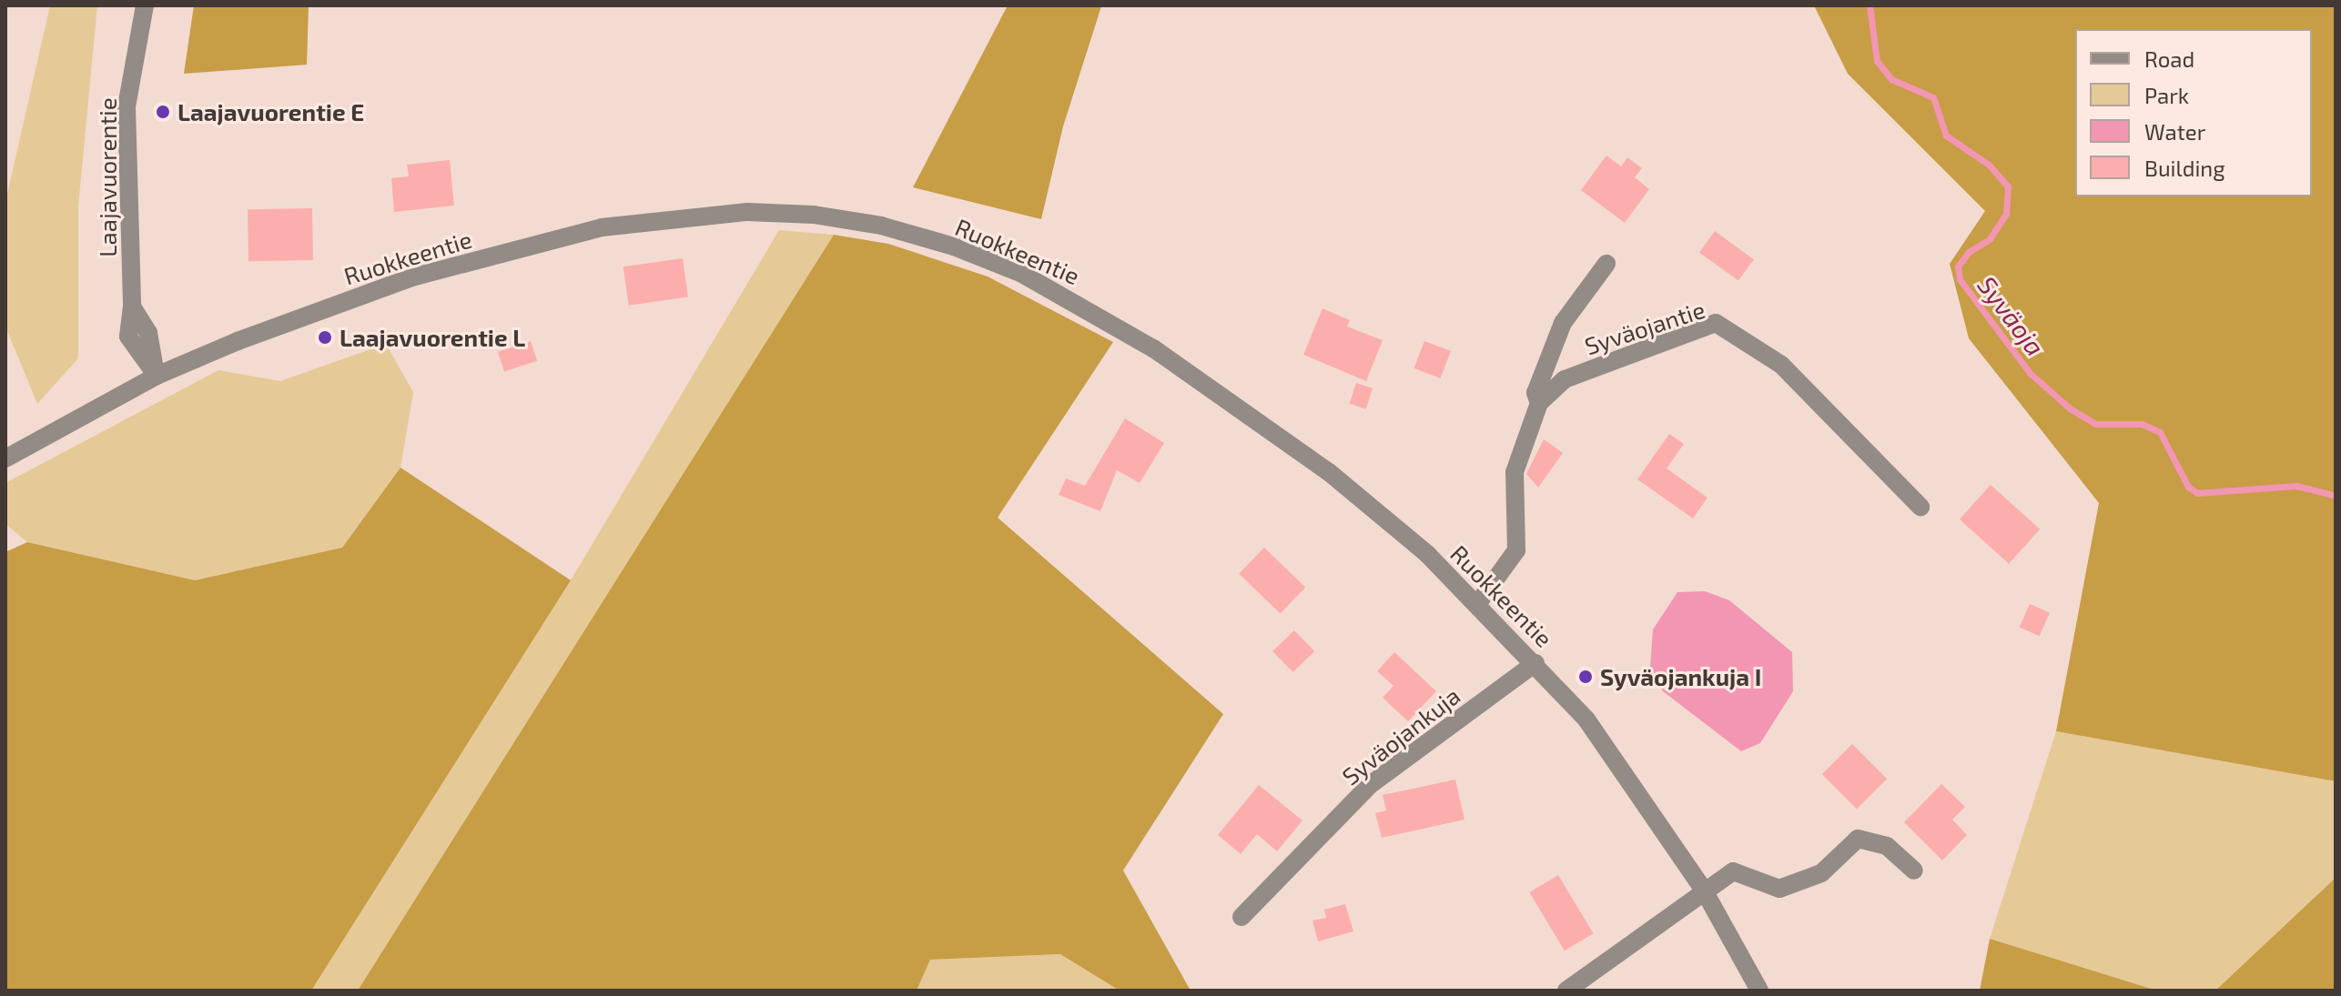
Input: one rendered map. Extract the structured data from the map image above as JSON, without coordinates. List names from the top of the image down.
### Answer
{
  "streets": {
    "street": [
      "Laajavuorentie",
      "Ruokkeentie",
      "Syväojantie",
      "Syväojankuja"
    ]
  },
  "crossings": [
    ["Laajavuorentie", "Ruokkeentie"],
    ["Ruokkeentie", "Syväojantie"],
    ["Ruokkeentie", "Syväojankuja"]
  ],
  "water": ["Syväoja"],
  "places": ["Laajavuorentie E", "Laajavuorentie L", "Syväojankuja I"],
  "legend": [
    "Road",
    "Park",
    "Water",
    "Building"
  ]
}
